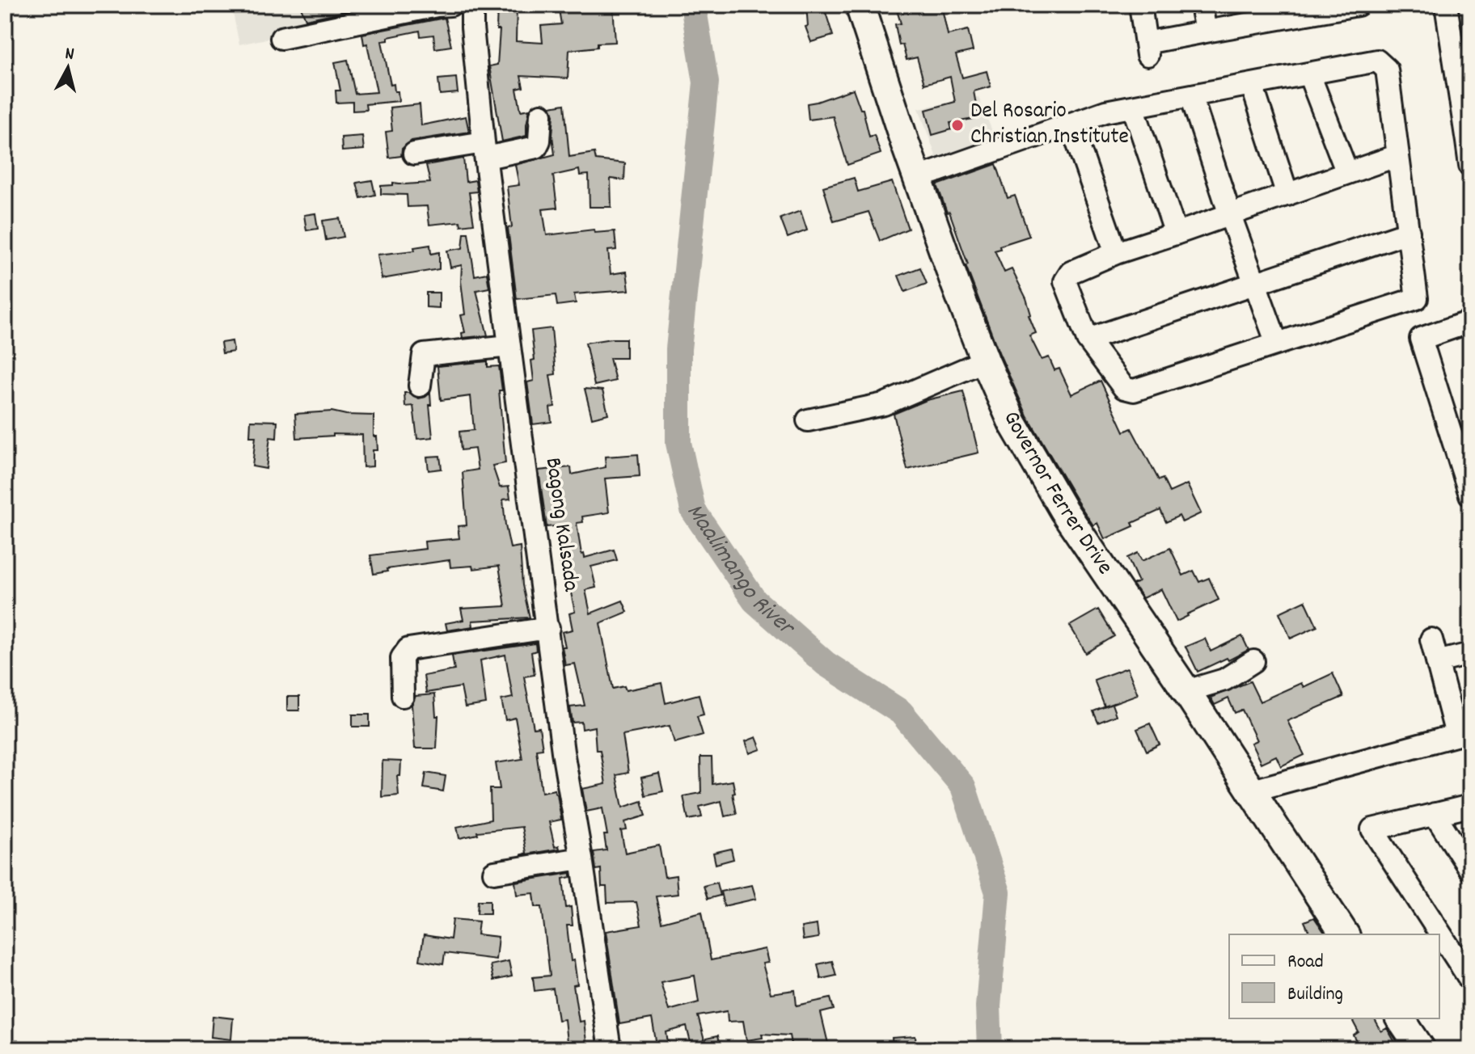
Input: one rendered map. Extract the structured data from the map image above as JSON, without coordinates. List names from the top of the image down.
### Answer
{
  "streets": {
    "main road": ["Governor Ferrer Drive"],
    "street": ["Bagong Kalsada"]
  },
  "water": ["Maalimango River"],
  "places": ["Del Rosario Christian Institute"],
  "legend": ["Road", "Building"],
  "north": "top"
}
